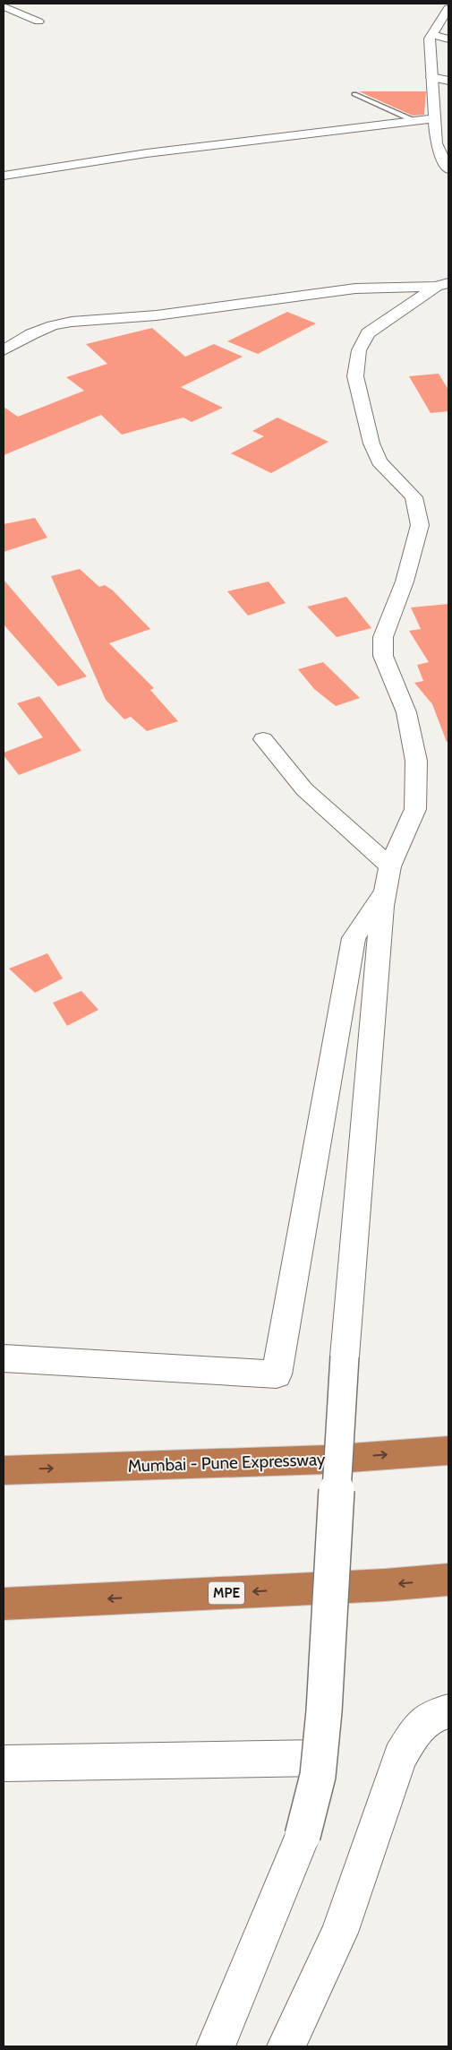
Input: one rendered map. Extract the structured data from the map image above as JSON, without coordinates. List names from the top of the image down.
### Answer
{
  "streets": {
    "highway": ["Mumbai - Pune Expressway", "MPE"]
  }
}
